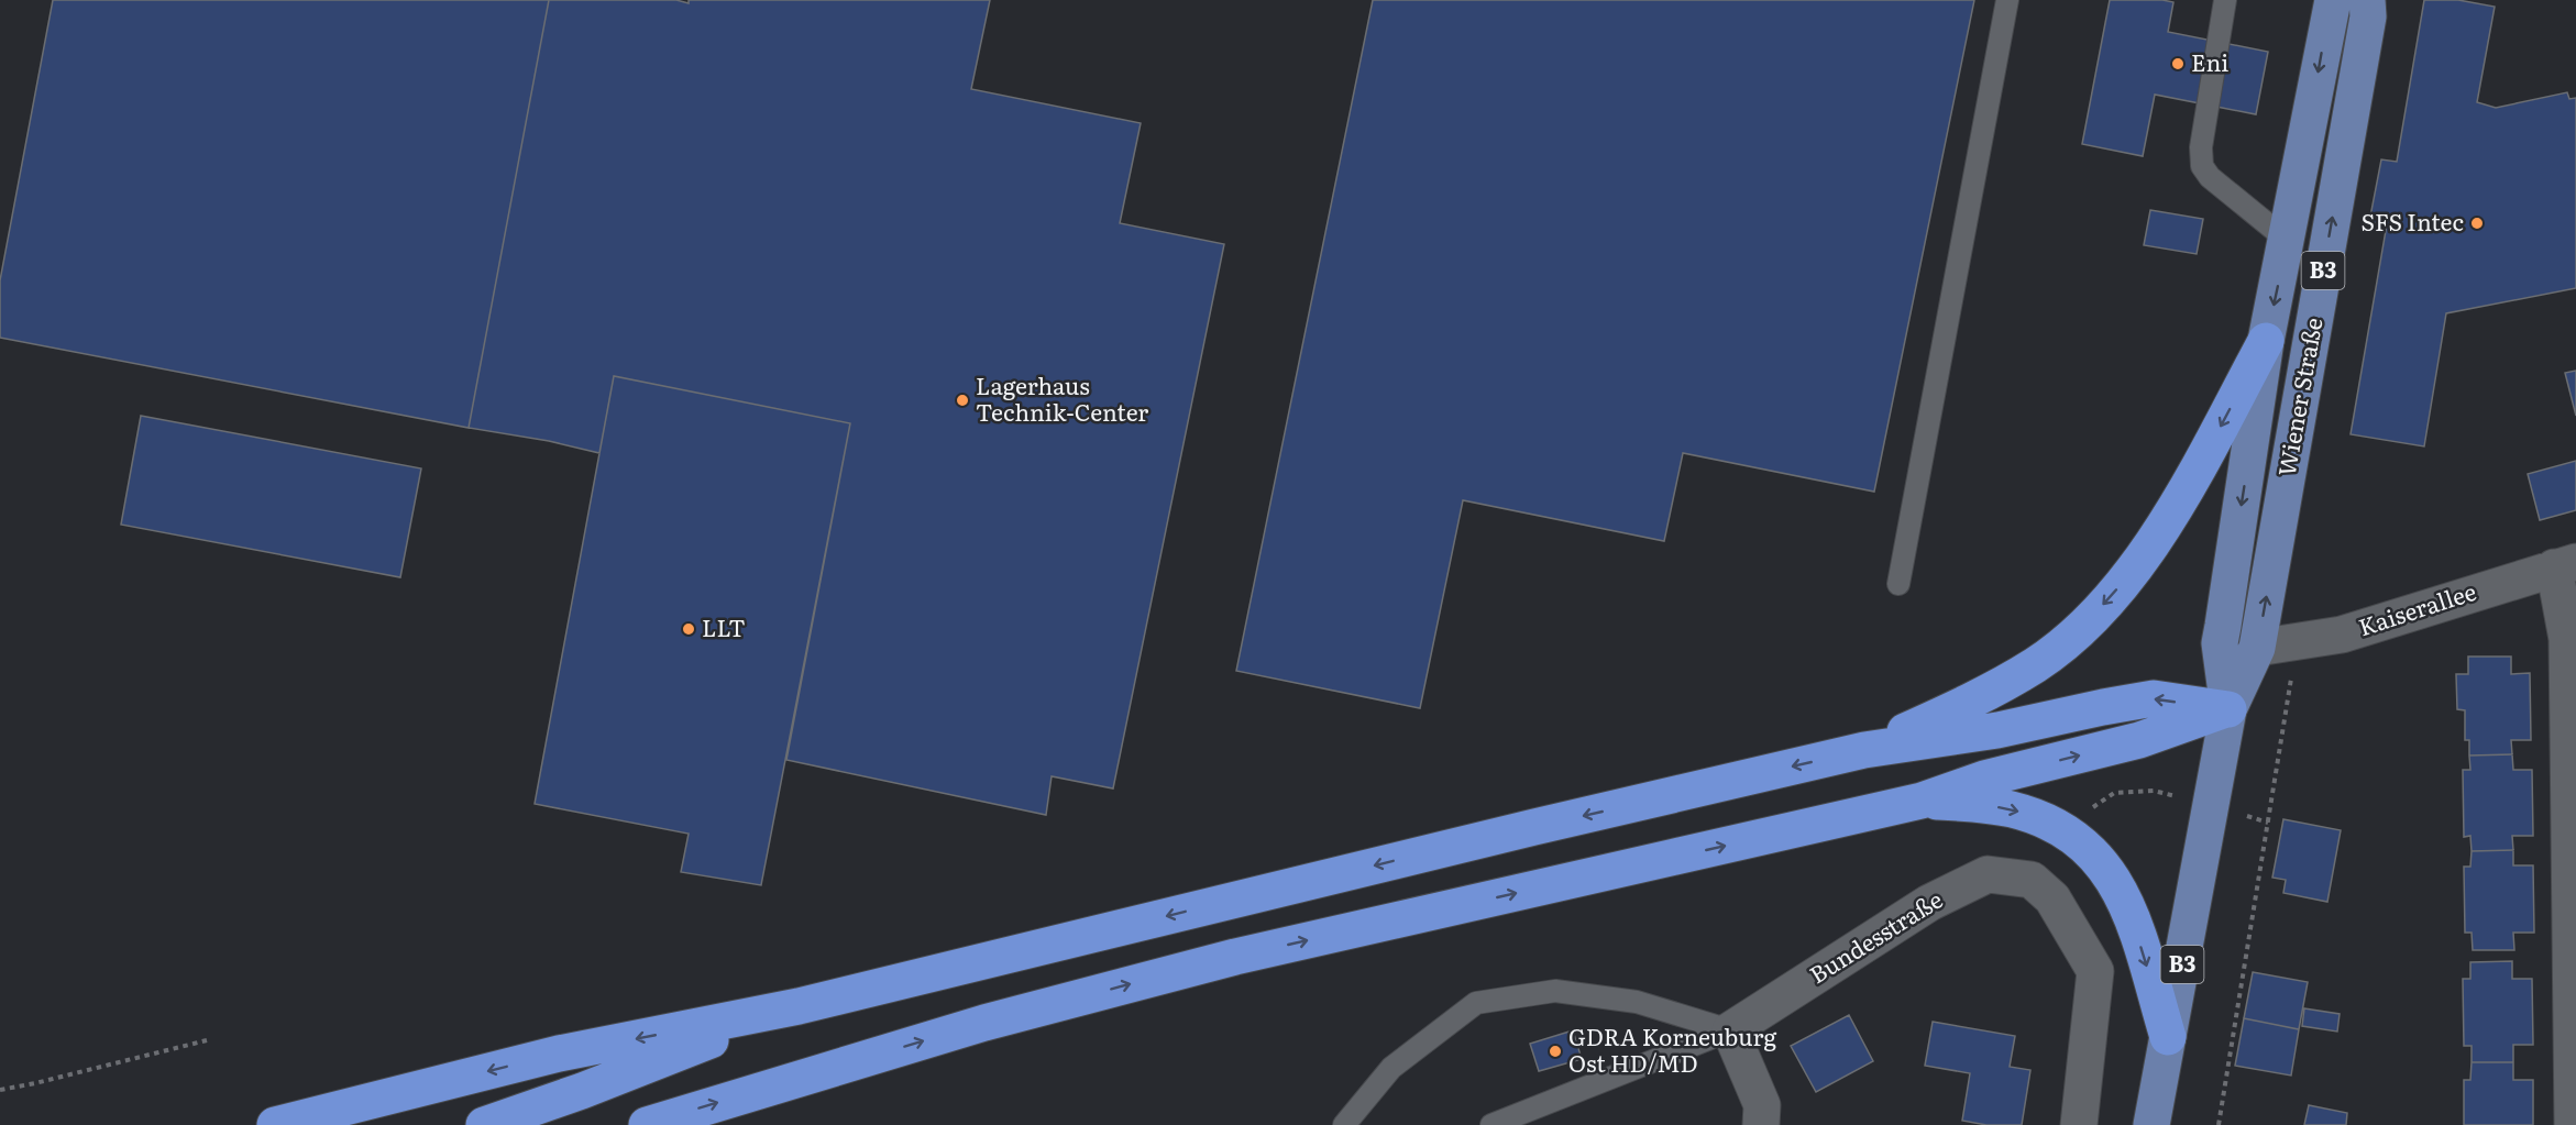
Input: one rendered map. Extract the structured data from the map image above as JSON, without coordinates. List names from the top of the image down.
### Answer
{
  "streets": {
    "main road": ["B3", "Wiener Straße"],
    "street": ["Kaiserallee", "Bundesstraße"]
  },
  "crossings": [
    ["Wiener Straße", "Kaiserallee"]
  ],
  "places": [
    "Eni",
    "SFS Intec",
    "Lagerhaus Technik-Center",
    "LLT",
    "GDRA Korneuburg Ost HD/MD"
  ]
}
